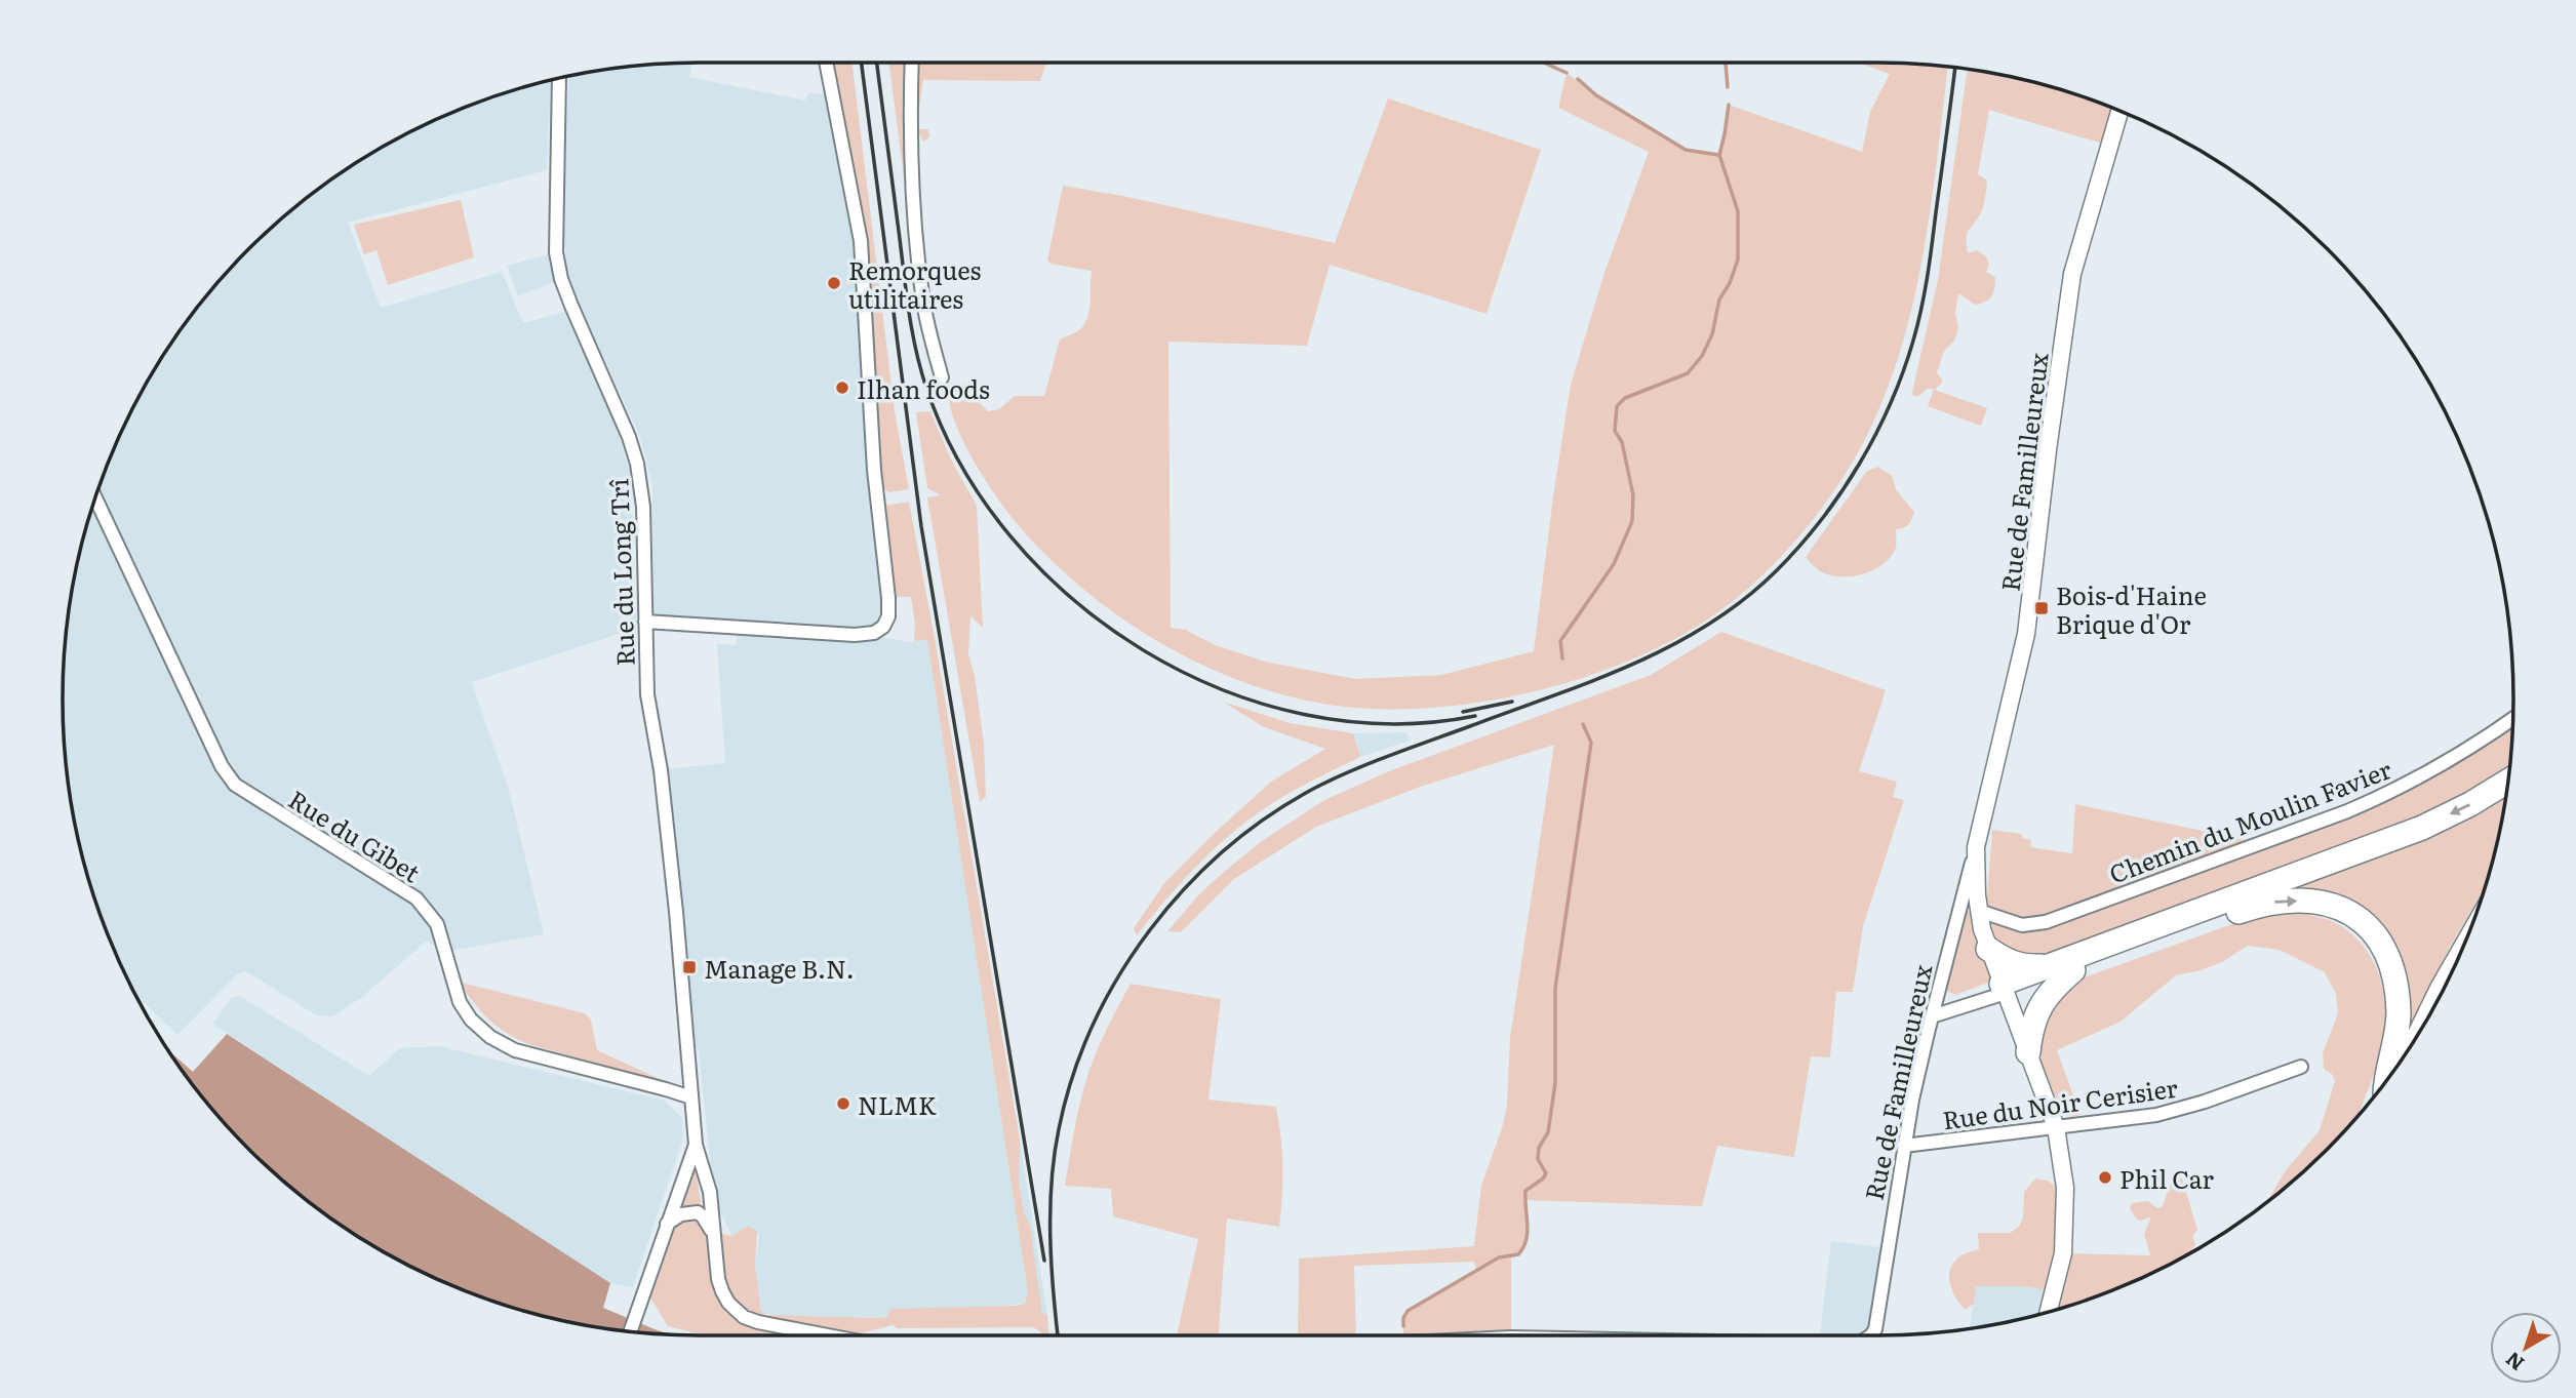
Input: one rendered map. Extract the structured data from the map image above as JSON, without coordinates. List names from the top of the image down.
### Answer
{
  "streets": {
    "street": [
      "Rue de Familleureux",
      "Rue du Long Trî",
      "Chemin du Moulin Favier",
      "Rue du Gibet",
      "Rue du Noir Cerisier"
    ]
  },
  "crossings": [
    ["Rue de Familleureux", "Chemin du Moulin Favier"],
    ["Rue de Familleureux", "Rue du Noir Cerisier"],
    ["Rue du Long Trî", "Rue du Gibet"]
  ],
  "places": {
    "other": [
      "Remorques utilitaires",
      "Ilhan foods",
      "NLMK",
      "Phil Car"
    ],
    "transit": ["Bois-d'Haine Brique d'Or", "Manage B.N."]
  },
  "north": "bottom left"
}
